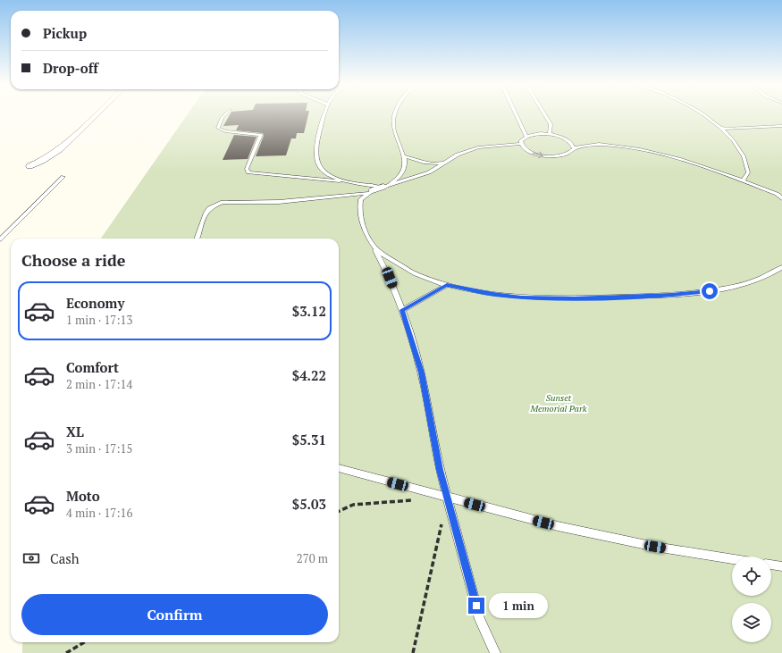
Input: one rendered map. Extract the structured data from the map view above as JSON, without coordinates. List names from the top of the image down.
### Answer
{
  "parks": ["Sunset Memorial Park"],
  "page": {
    "banner": ["Pickup", "Drop-off"],
    "heading": "Choose a ride",
    "list": [
      {
        "name": "Economy",
        "note": "1 min · 17:13",
        "value": "$3.12"
      },
      {
        "name": "Comfort",
        "note": "2 min · 17:14",
        "value": "$4.22"
      },
      {
        "name": "XL",
        "note": "3 min · 17:15",
        "value": "$5.31"
      },
      {
        "name": "Moto",
        "note": "4 min · 17:16",
        "value": "$5.03"
      }
    ],
    "pay": ["Cash", "270 m"],
    "buttons": "Confirm",
    "bubble": "1 min"
  }
}
